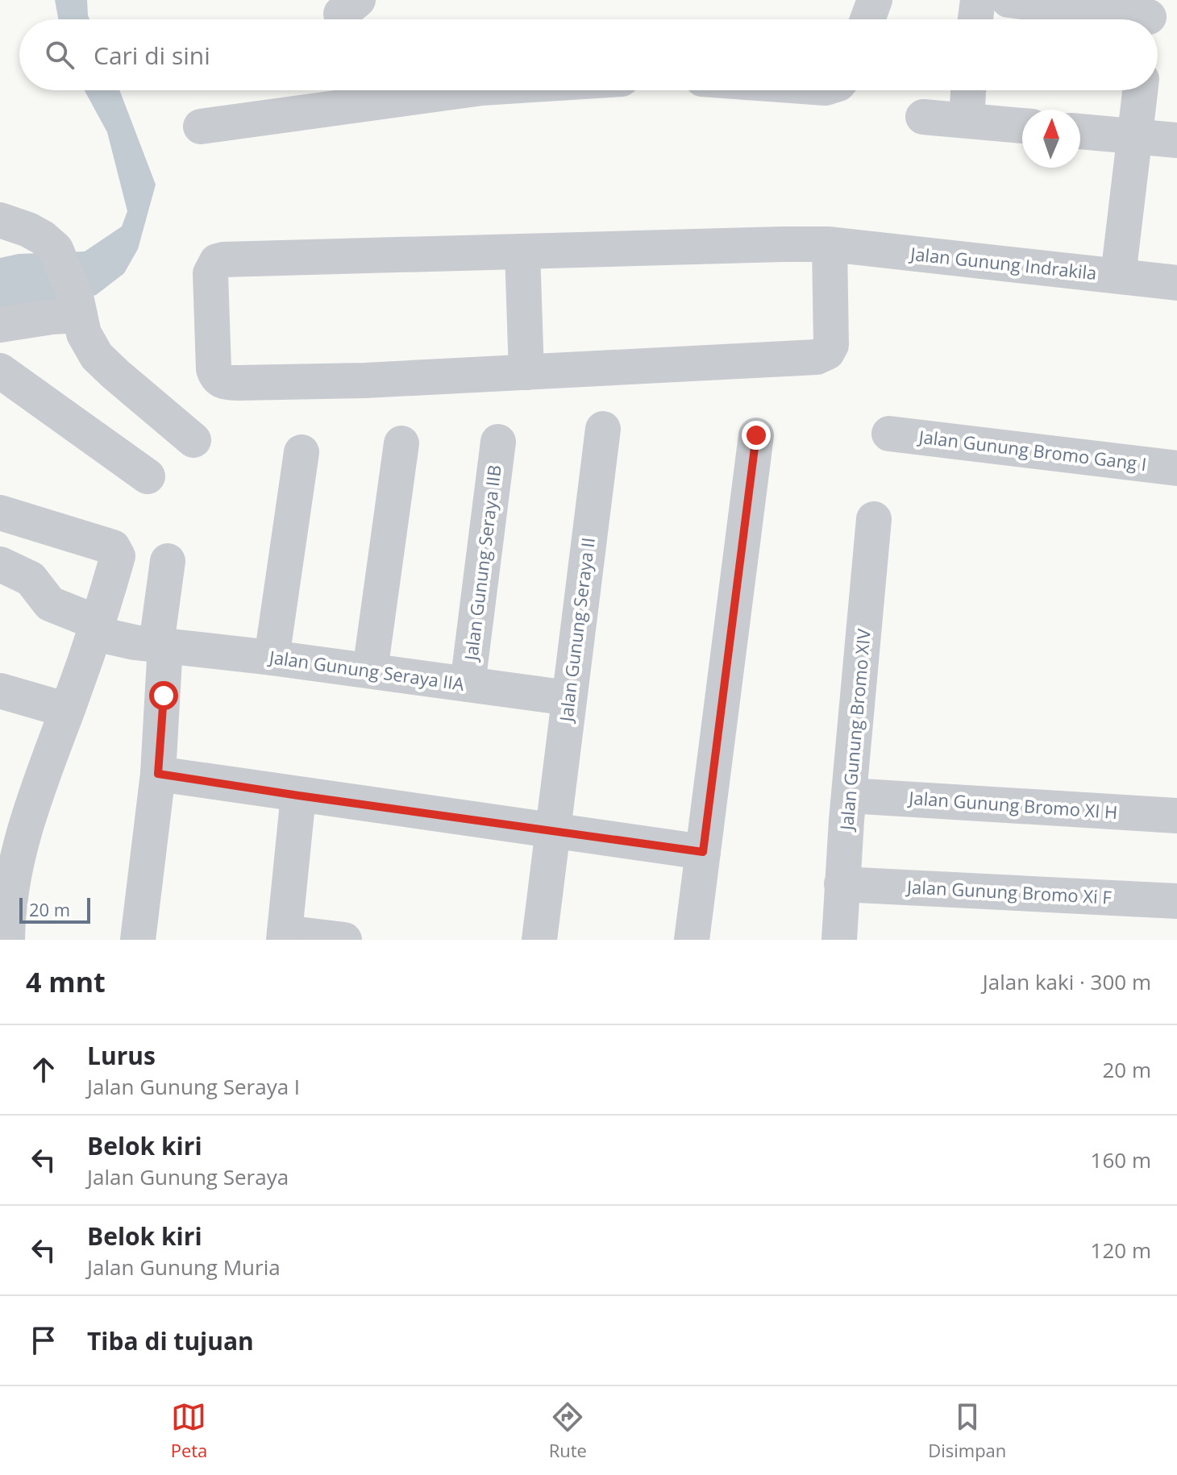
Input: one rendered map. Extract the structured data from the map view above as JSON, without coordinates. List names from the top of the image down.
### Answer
{
  "streets": {
    "street": [
      "Jalan Gunung Indrakila",
      "Jalan Gunung Bromo Gang I",
      "Jalan Gunung Seraya IIB",
      "Jalan Gunung Seraya II",
      "Jalan Gunung Seraya IIA",
      "Jalan Gunung Bromo XIV",
      "Jalan Gunung Bromo XI H",
      "Jalan Gunung Bromo Xi F"
    ]
  },
  "crossings": [
    ["Jalan Gunung Seraya IIB", "Jalan Gunung Seraya IIA"],
    ["Jalan Gunung Seraya II", "Jalan Gunung Seraya IIA"],
    ["Jalan Gunung Bromo XIV", "Jalan Gunung Bromo XI H"],
    ["Jalan Gunung Bromo XIV", "Jalan Gunung Bromo Xi F"]
  ],
  "scale_bar": "20 m",
  "north": "top",
  "page": {
    "search": "Cari di sini",
    "scale": "20 m",
    "heading": ["4 mnt", "Jalan kaki · 300 m"],
    "list": [
      ["Lurus", "Jalan Gunung Seraya I", "20 m"],
      ["Belok kiri", "Jalan Gunung Seraya", "160 m"],
      ["Belok kiri", "Jalan Gunung Muria", "120 m"],
      "Tiba di tujuan"
    ],
    "nav": ["Peta", "Rute", "Disimpan"]
  }
}
